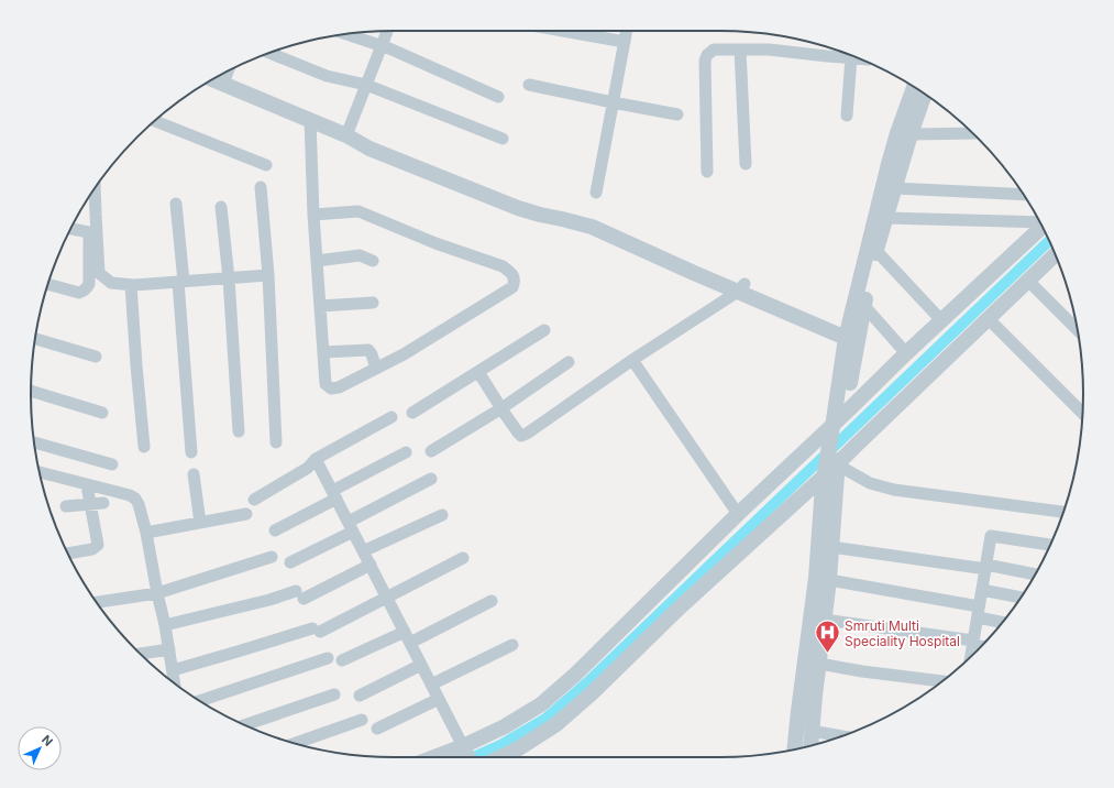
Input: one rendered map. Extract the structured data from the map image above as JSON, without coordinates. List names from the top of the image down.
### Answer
{
  "places": {
    "hospital": ["Smruti Multi Speciality Hospital"]
  },
  "north": "top right"
}
